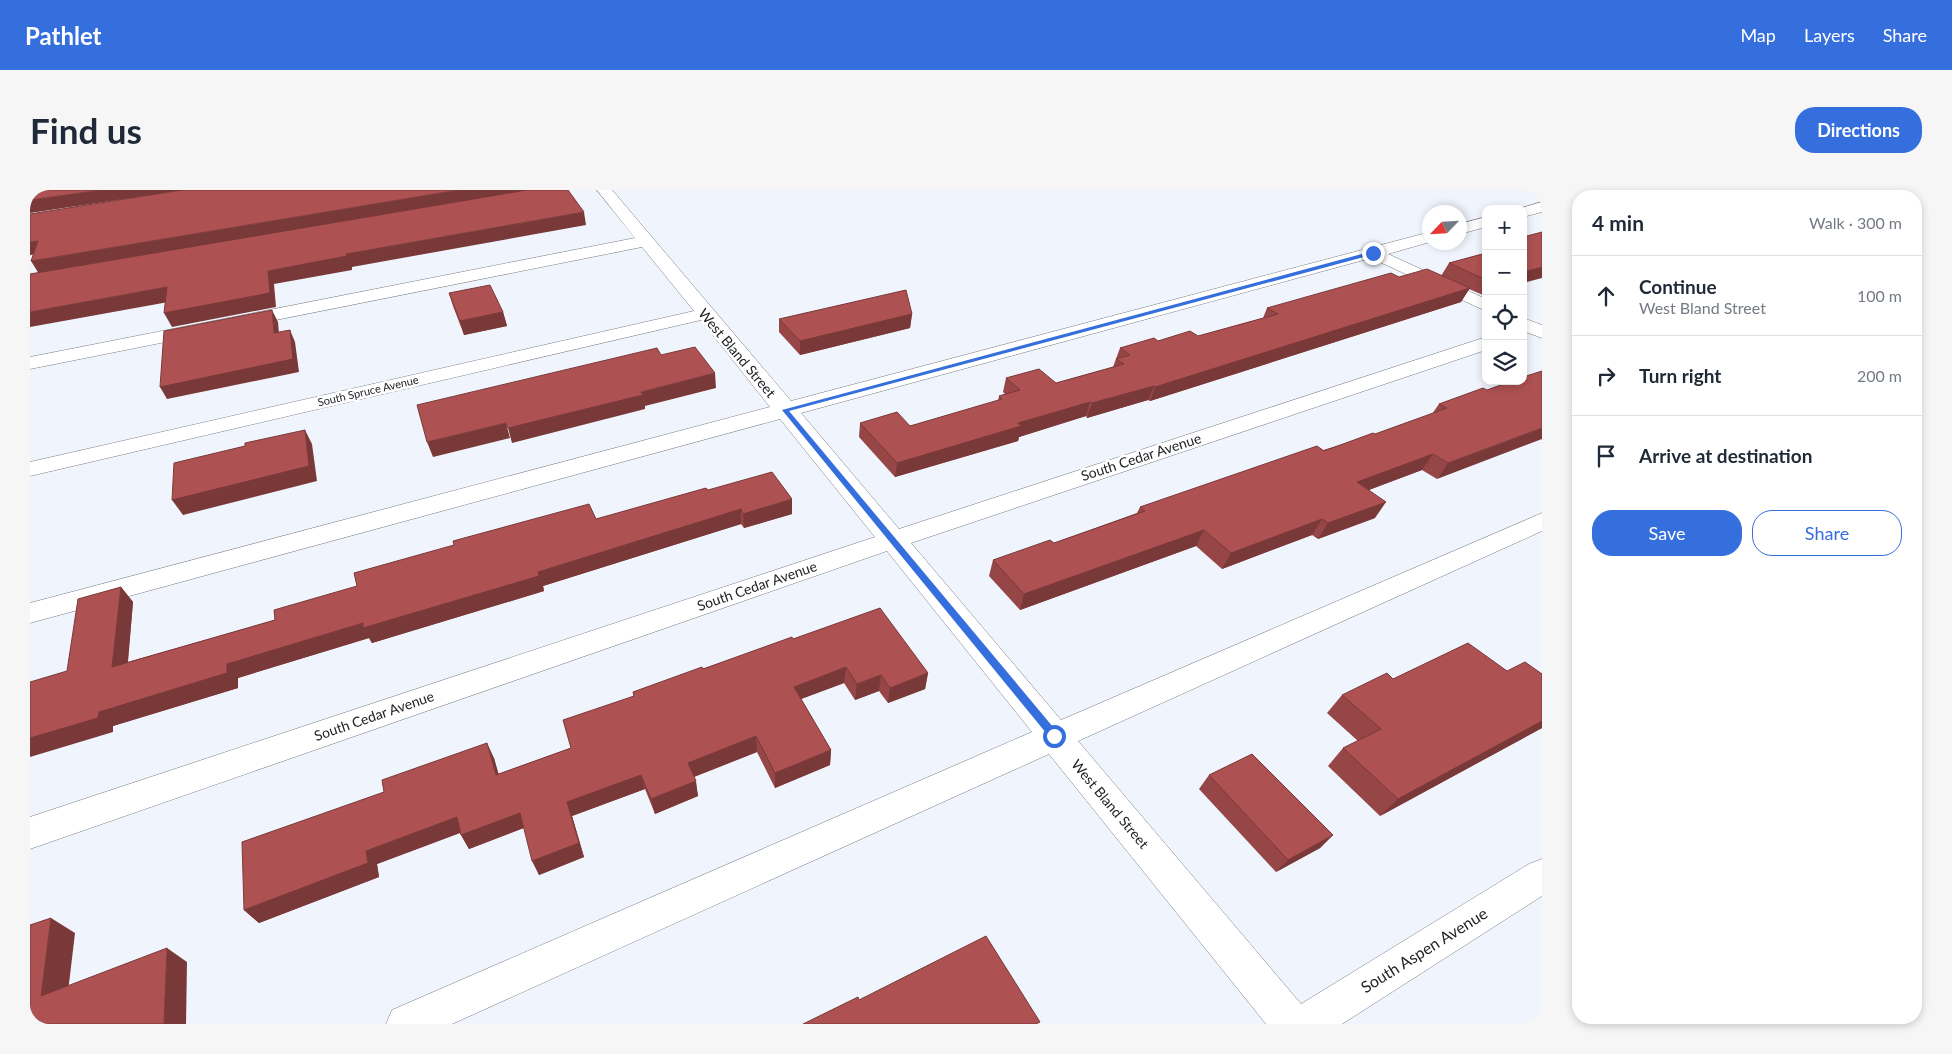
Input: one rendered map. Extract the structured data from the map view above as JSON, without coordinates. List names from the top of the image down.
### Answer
{
  "streets": {
    "street": [
      "West Bland Street",
      "South Spruce Avenue",
      "South Cedar Avenue",
      "South Aspen Avenue"
    ]
  },
  "crossings": [
    ["West Bland Street", "South Spruce Avenue"],
    ["West Bland Street", "South Cedar Avenue"]
  ],
  "north": "bottom left",
  "page": {
    "header": "Pathlet",
    "nav": ["Map", "Layers", "Share"],
    "buttons": [
      "Directions",
      ["Save", "Share"]
    ],
    "title": "Find us",
    "heading": ["4 min", "Walk · 300 m"],
    "map_buttons": ["+", "−"],
    "list": [
      ["Continue", "West Bland Street", "100 m"],
      ["Turn right", "200 m"],
      "Arrive at destination"
    ]
  }
}
